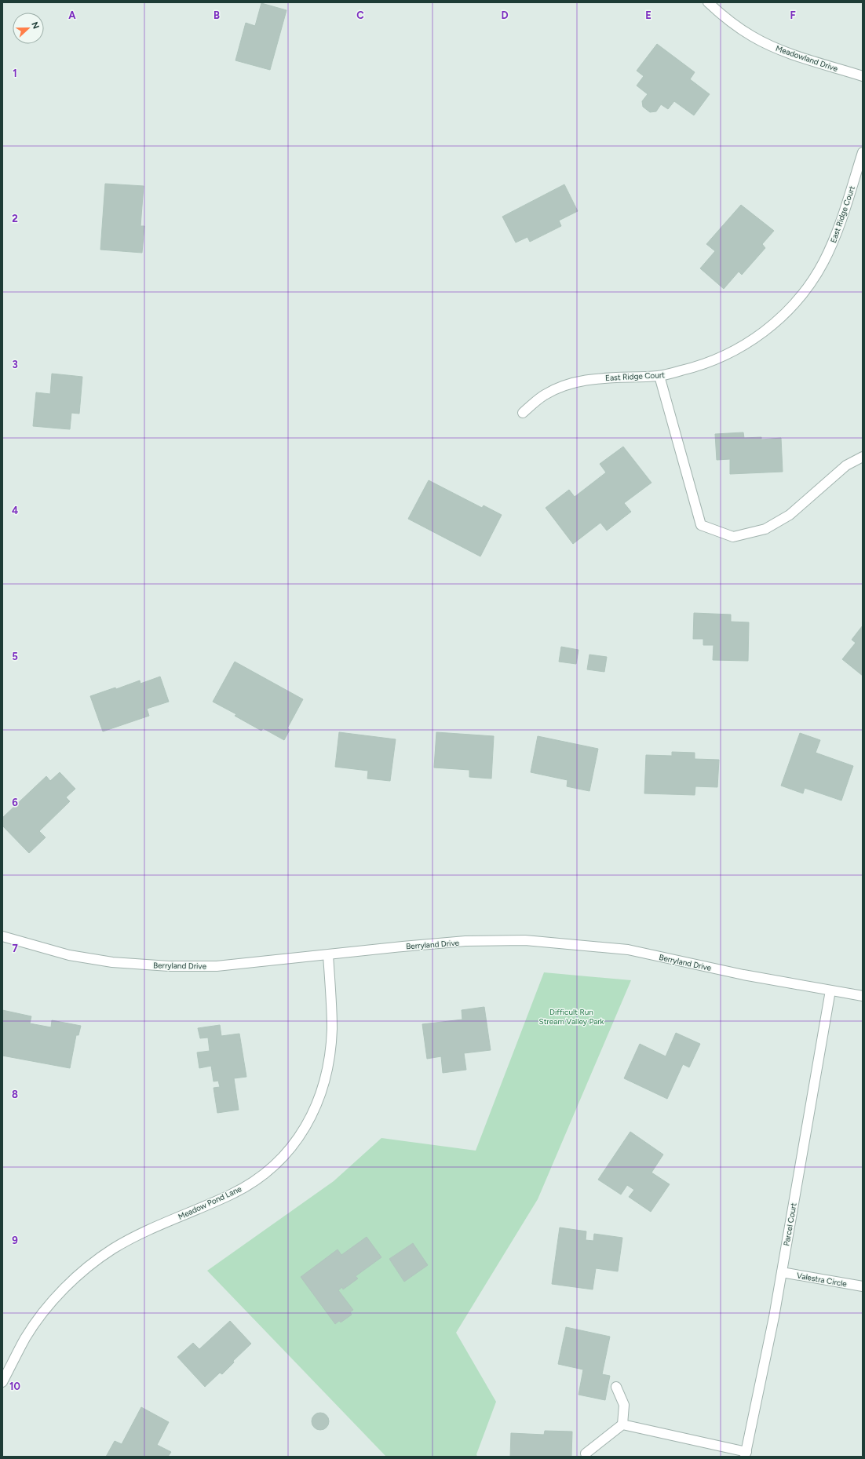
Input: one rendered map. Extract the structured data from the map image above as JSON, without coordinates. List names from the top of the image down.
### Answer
{
  "streets": {
    "street": [
      "Meadowland Drive",
      "East Ridge Court",
      "Berryland Drive",
      "Meadow Pond Lane",
      "Parcel Court",
      "Valestra Circle"
    ]
  },
  "crossings": [
    ["Berryland Drive", "Meadow Pond Lane"],
    ["Berryland Drive", "Parcel Court"],
    ["Parcel Court", "Valestra Circle"]
  ],
  "parks": ["Difficult Run Stream Valley Park"],
  "north": "right",
  "grid": {
    "columns": [
      "A",
      "B",
      "C",
      "D",
      "E",
      "F"
    ],
    "rows": [
      "1",
      "2",
      "3",
      "4",
      "5",
      "6",
      "7",
      "8",
      "9",
      "10"
    ]
  }
}
